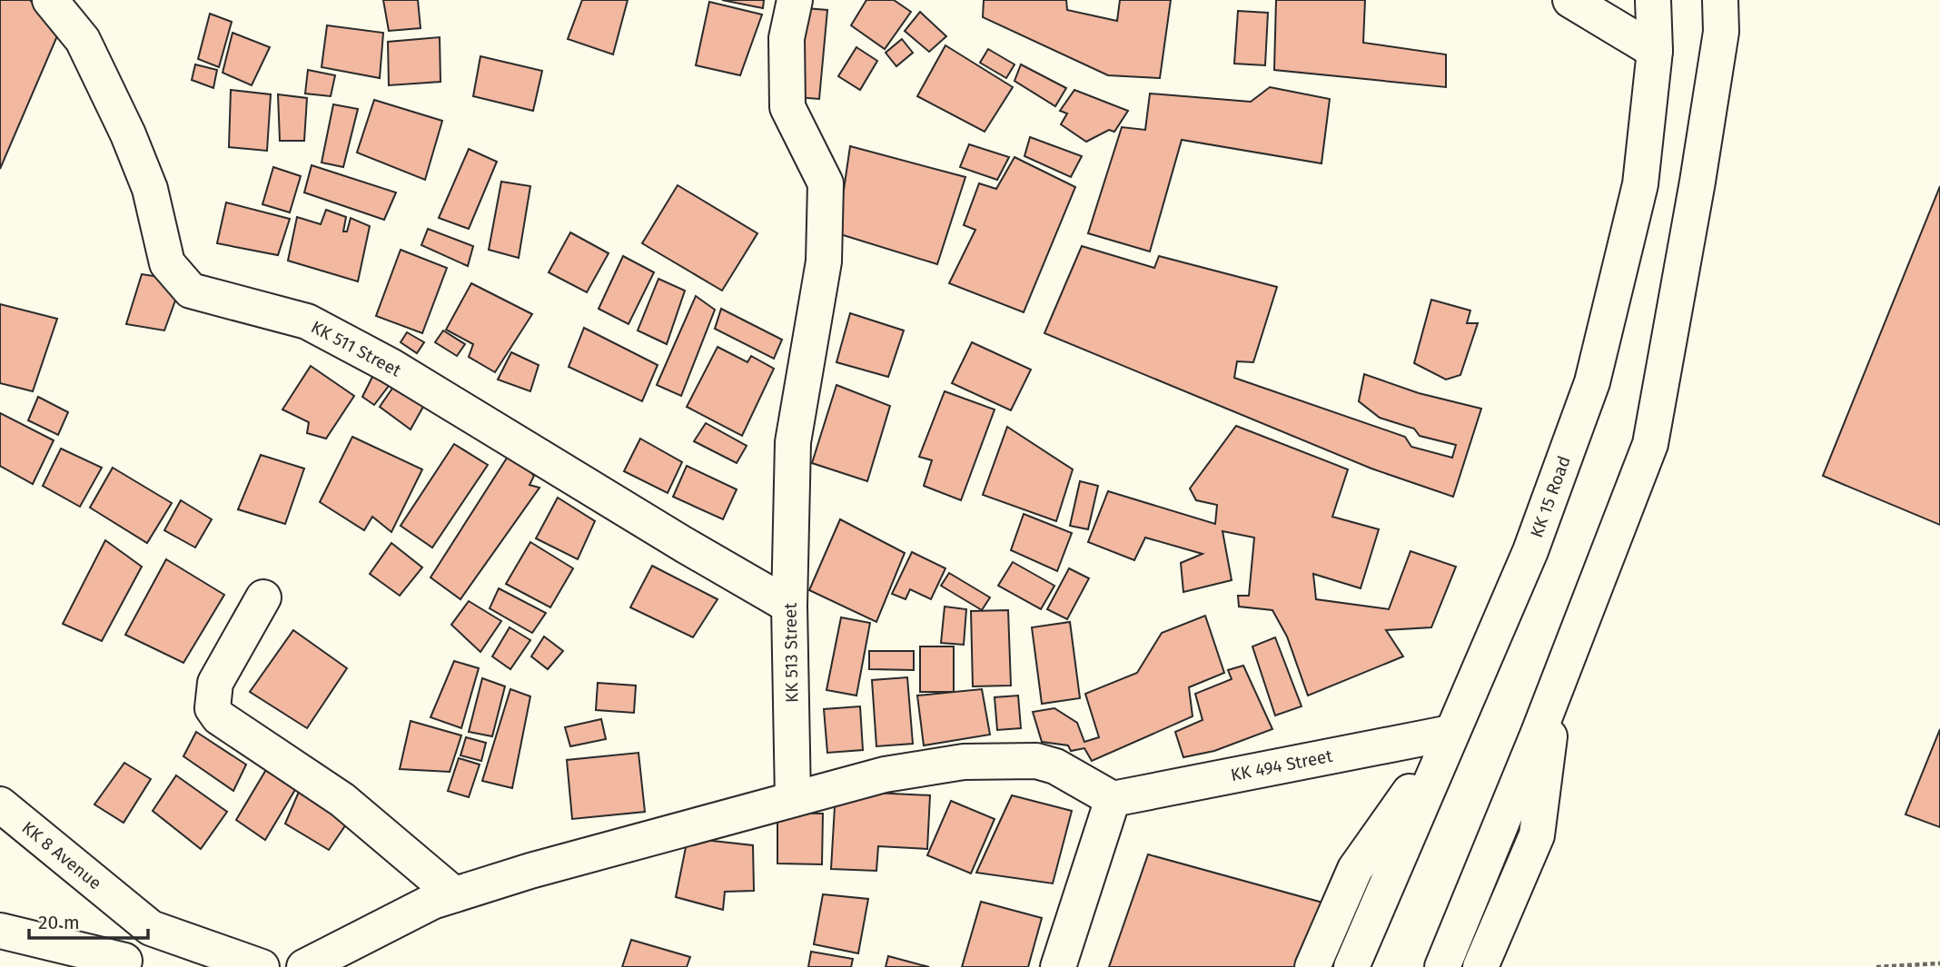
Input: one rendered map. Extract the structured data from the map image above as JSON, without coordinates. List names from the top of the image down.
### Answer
{
  "streets": {
    "main road": [
      "KK 511 Street",
      "KK 15 Road",
      "KK 513 Street",
      "KK 494 Street",
      "KK 8 Avenue"
    ]
  },
  "crossings": [
    ["KK 511 Street", "KK 513 Street"],
    ["KK 15 Road", "KK 494 Street"]
  ],
  "scale_bar": "20 m"
}
